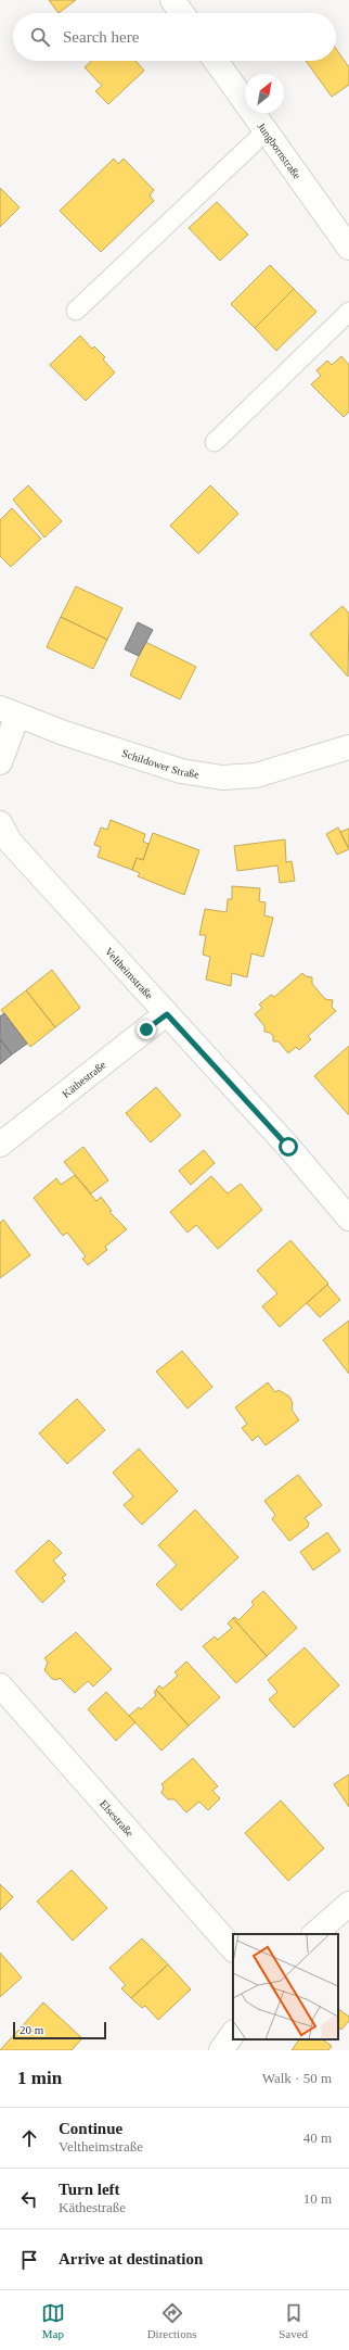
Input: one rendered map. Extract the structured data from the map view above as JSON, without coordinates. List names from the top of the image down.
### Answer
{
  "streets": {
    "street": [
      "Jungbornstraße",
      "Schildower Straße",
      "Veltheimstraße",
      "Käthestraße",
      "Elsestraße"
    ]
  },
  "crossings": [
    ["Veltheimstraße", "Käthestraße"]
  ],
  "scale_bar": "20 m",
  "north": "top right",
  "page": {
    "search": "Search here",
    "scale": "20 m",
    "heading": ["1 min", "Walk · 50 m"],
    "list": [
      ["Continue", "Veltheimstraße", "40 m"],
      ["Turn left", "Käthestraße", "10 m"],
      "Arrive at destination"
    ],
    "nav": ["Map", "Directions", "Saved"]
  }
}
